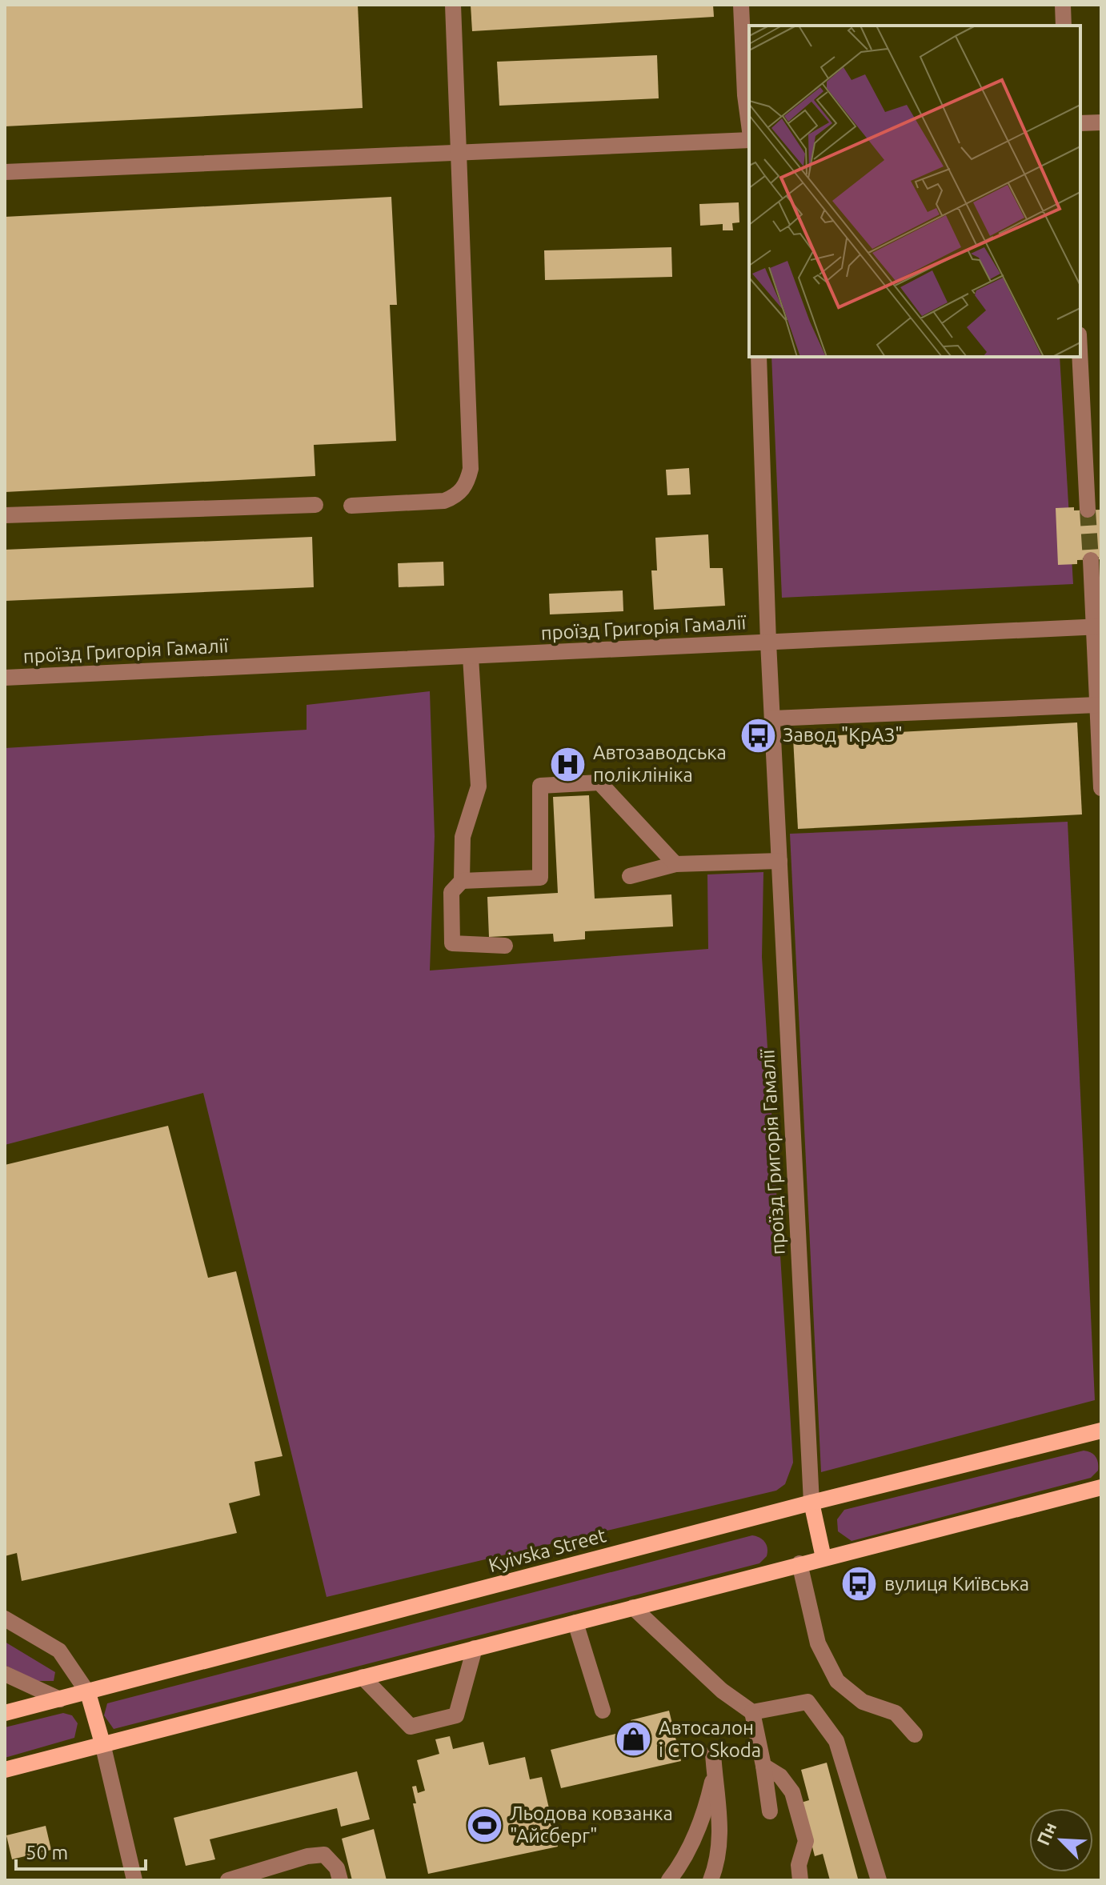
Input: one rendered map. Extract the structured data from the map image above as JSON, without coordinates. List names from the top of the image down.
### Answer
{
  "streets": {
    "main road": ["Kyivska Street"],
    "street": ["проїзд Григорія Гамалії"]
  },
  "crossings": [
    ["проїзд Григорія Гамалії", "Kyivska Street"]
  ],
  "places": {
    "bus stop": ["Завод \"КрАЗ\"", "вулиця Київська"],
    "hospital": ["Автозаводська поліклініка"],
    "shop": ["Автосалон і СТО Skoda"],
    "sports": ["Льодова ковзанка \"Айсберг\""]
  },
  "scale_bar": "50 m",
  "north": "top left"
}
